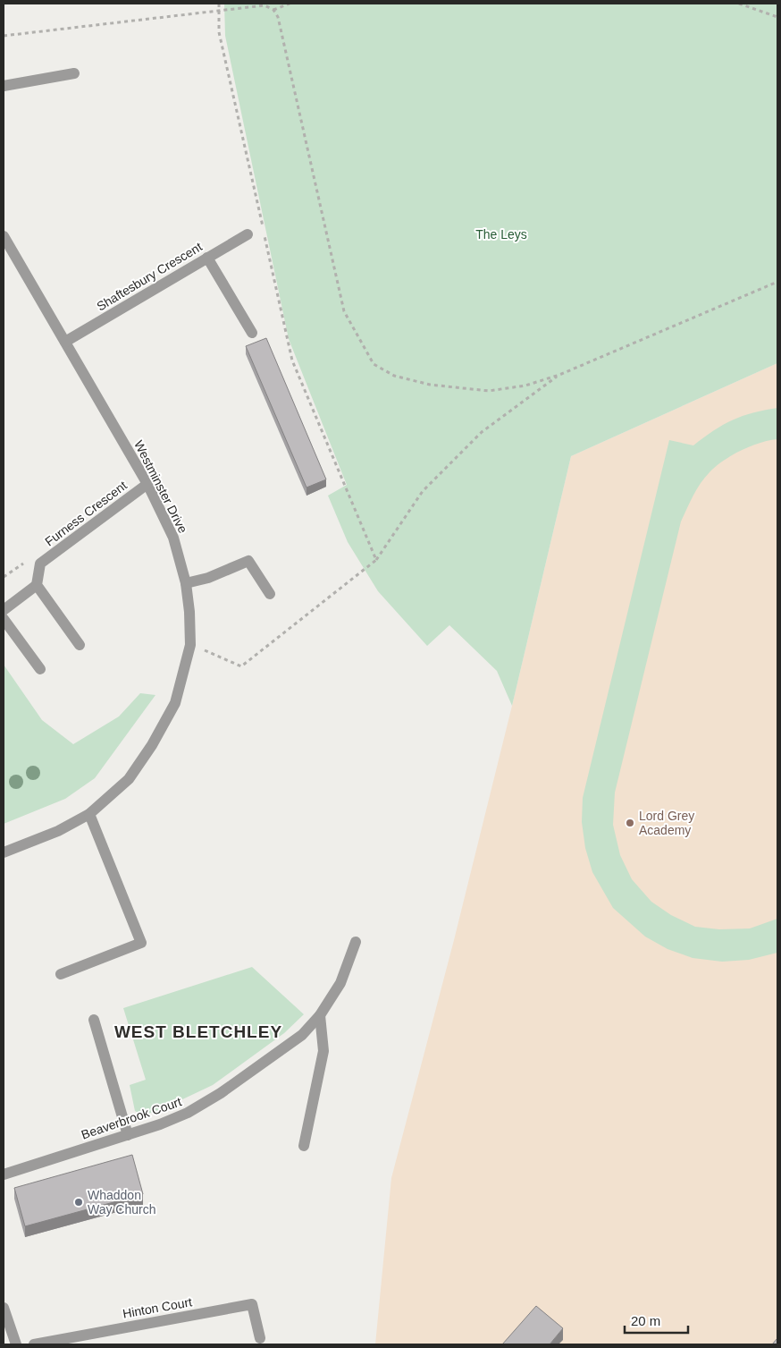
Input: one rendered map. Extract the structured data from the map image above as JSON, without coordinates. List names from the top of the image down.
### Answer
{
  "streets": {
    "street": [
      "Shaftesbury Crescent",
      "Westminster Drive",
      "Furness Crescent",
      "Beaverbrook Court",
      "Hinton Court"
    ]
  },
  "crossings": [
    ["Shaftesbury Crescent", "Westminster Drive"],
    ["Westminster Drive", "Furness Crescent"]
  ],
  "districts": ["WEST BLETCHLEY"],
  "parks": ["The Leys"],
  "places": ["Lord Grey Academy", "Whaddon Way Church"],
  "scale_bar": "20 m"
}
